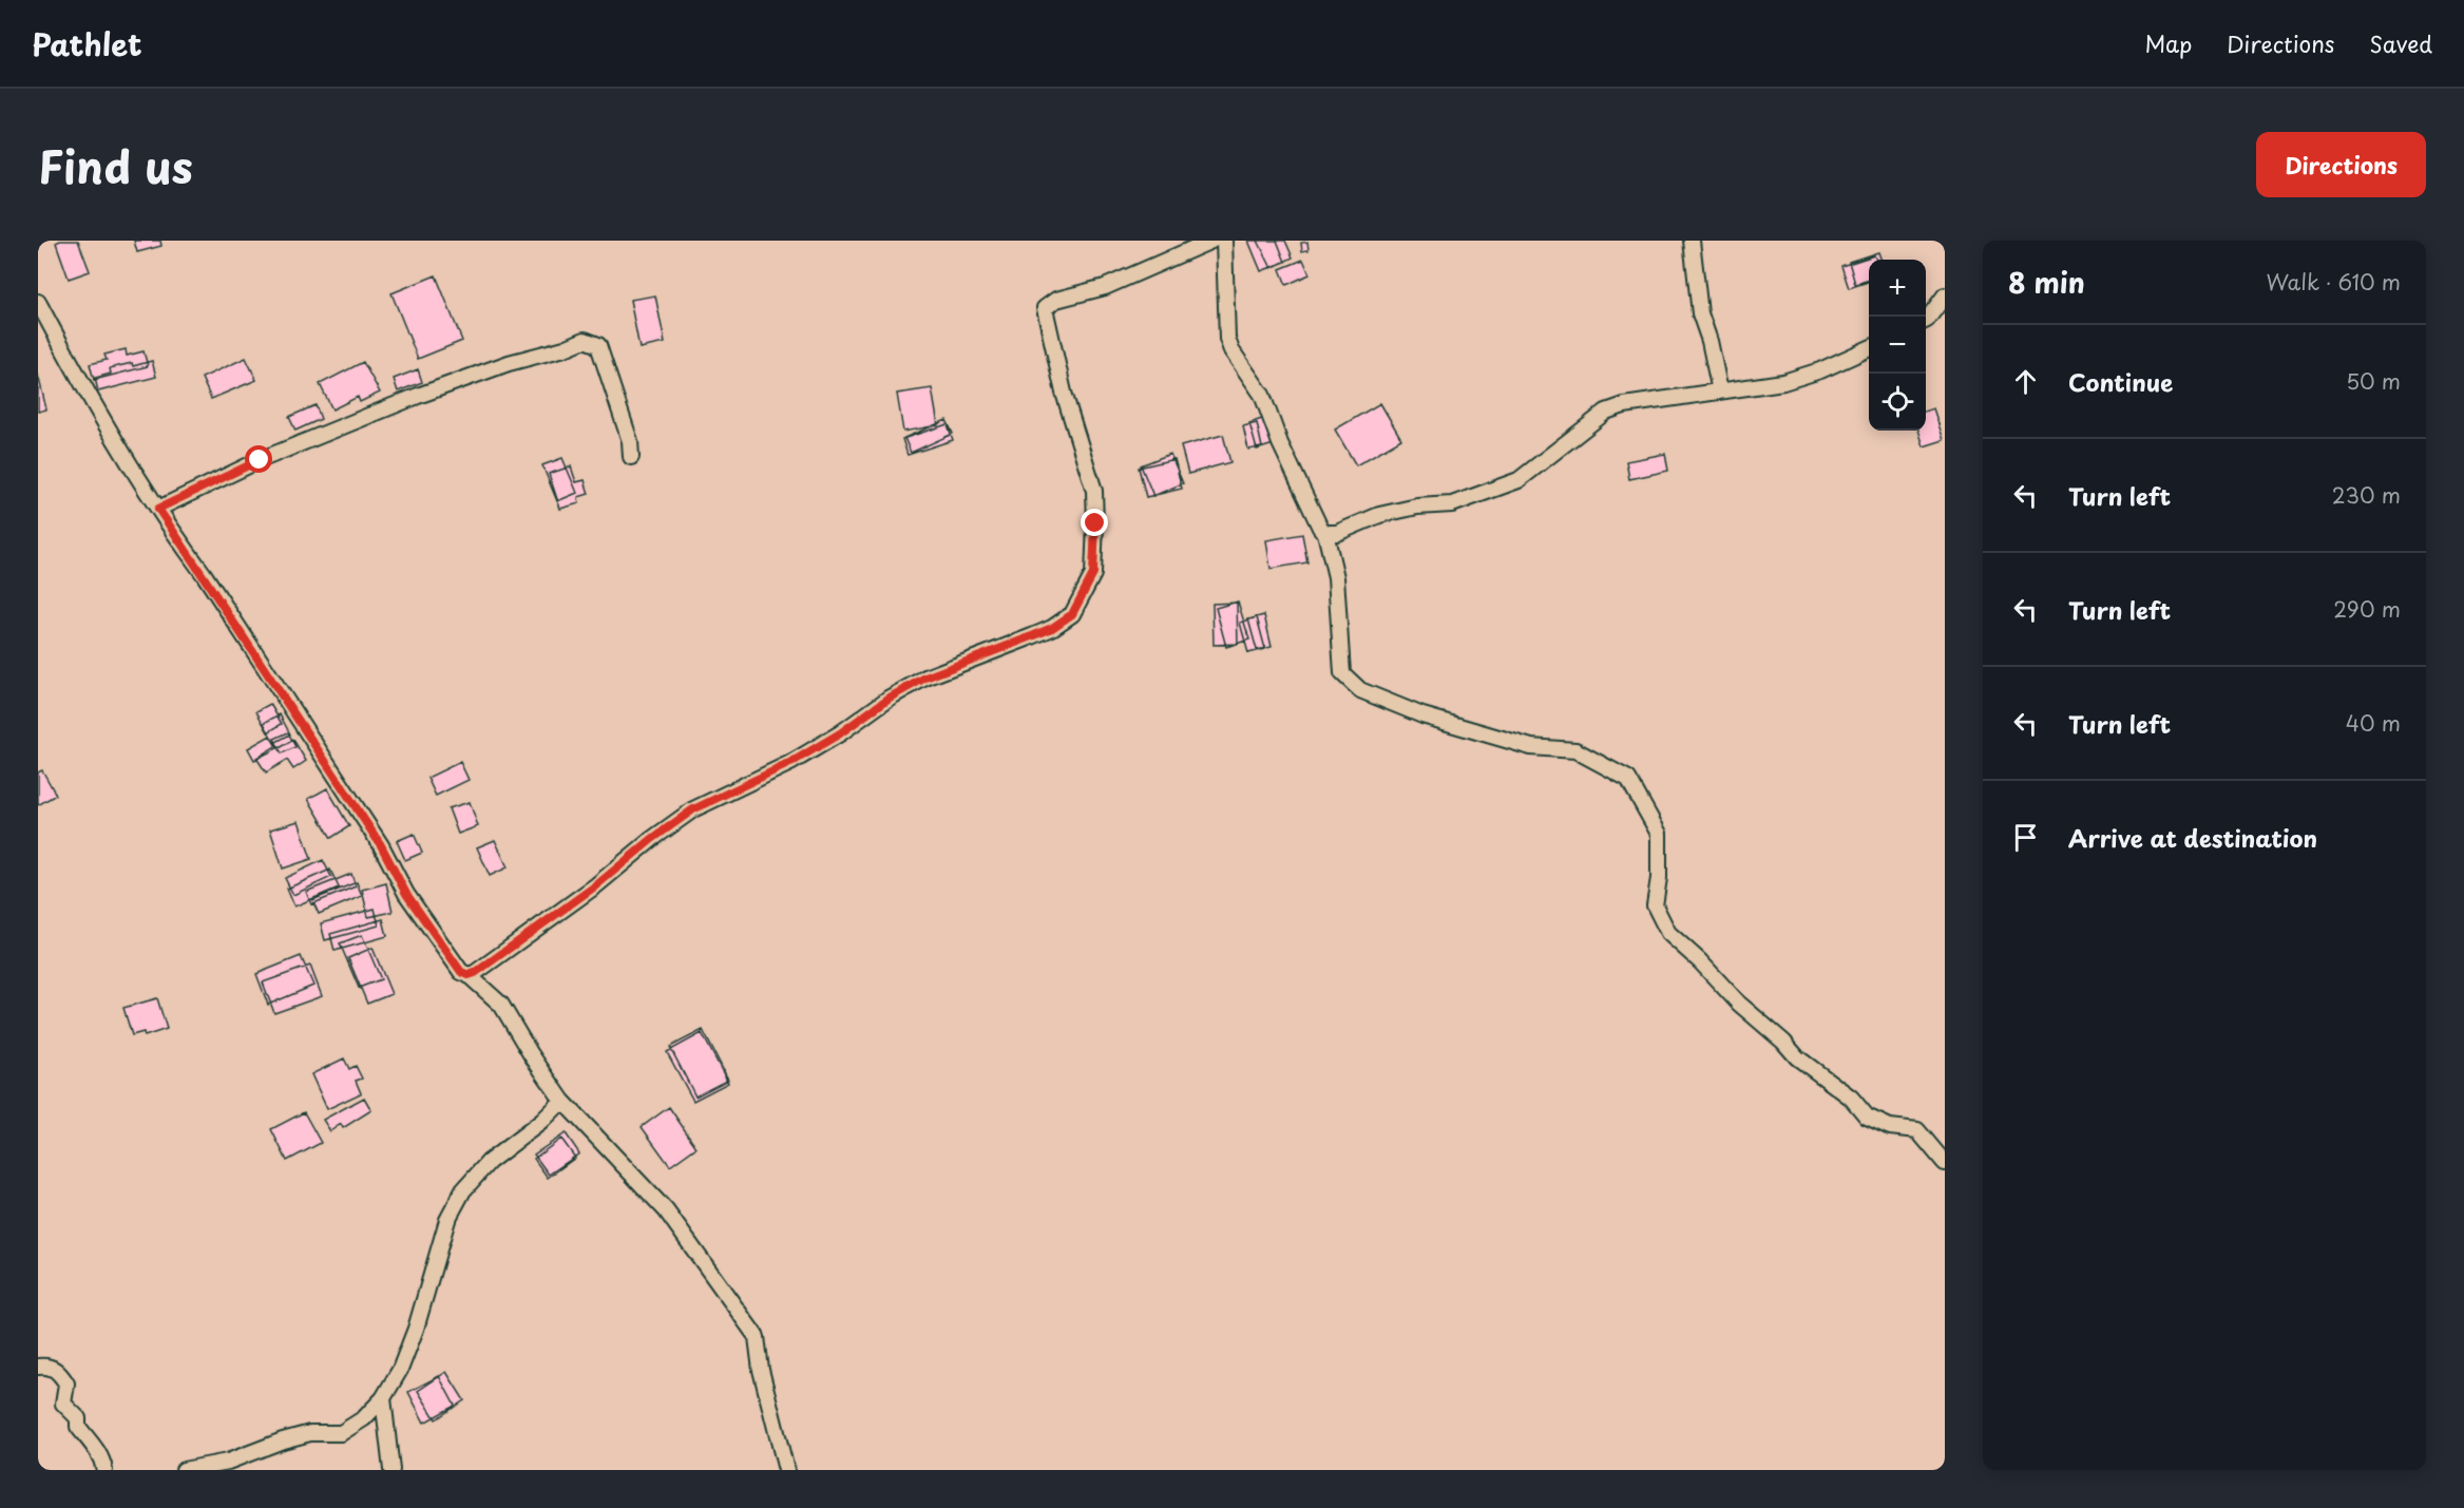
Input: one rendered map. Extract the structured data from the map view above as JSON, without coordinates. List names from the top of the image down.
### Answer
{
  "page": {
    "header": "Pathlet",
    "nav": ["Map", "Directions", "Saved"],
    "title": "Find us",
    "buttons": "Directions",
    "heading": ["8 min", "Walk · 610 m"],
    "map_buttons": ["+", "−"],
    "list": [
      ["Continue", "50 m"],
      ["Turn left", "230 m"],
      ["Turn left", "290 m"],
      ["Turn left", "40 m"],
      "Arrive at destination"
    ]
  }
}
